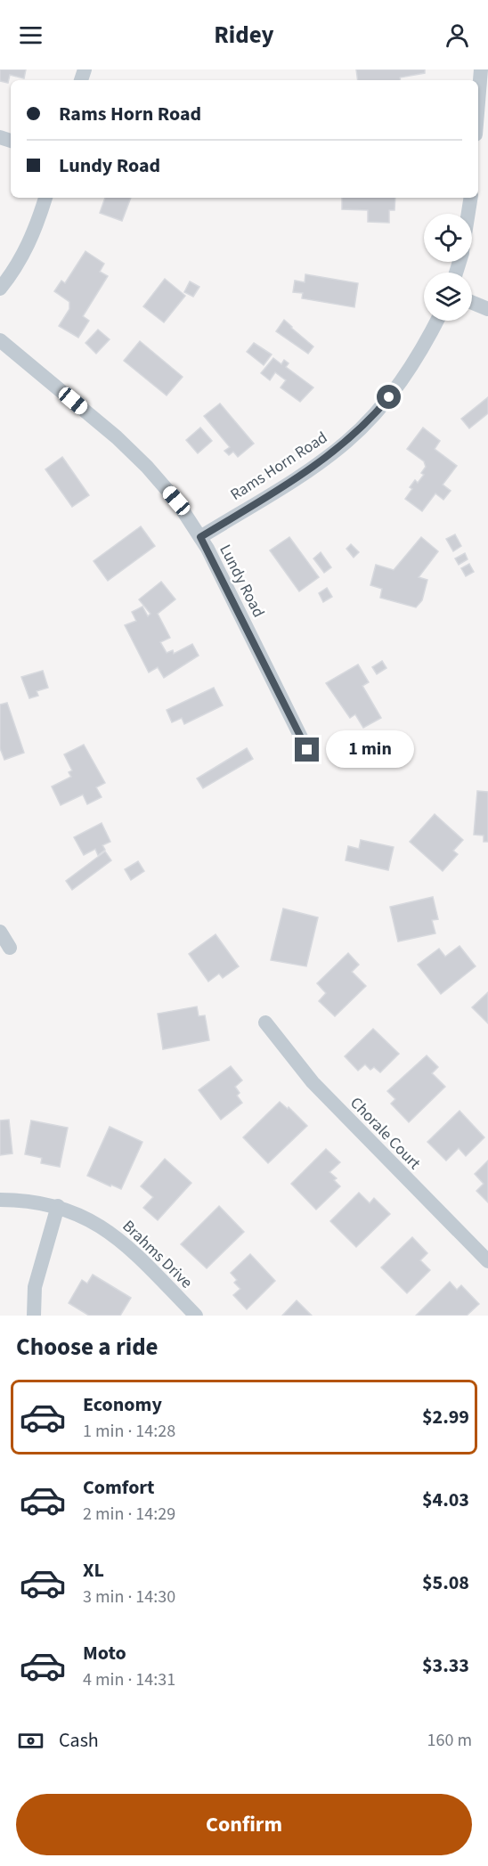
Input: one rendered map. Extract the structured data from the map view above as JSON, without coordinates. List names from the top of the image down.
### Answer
{
  "streets": {
    "street": [
      "Rams Horn Road",
      "Lundy Road",
      "Chorale Court",
      "Brahms Drive"
    ]
  },
  "crossings": [
    ["Rams Horn Road", "Lundy Road"]
  ],
  "page": {
    "header": "Ridey",
    "banner": ["Rams Horn Road", "Lundy Road"],
    "bubble": "1 min",
    "heading": "Choose a ride",
    "list": [
      {
        "name": "Economy",
        "note": "1 min · 14:28",
        "value": "$2.99"
      },
      {
        "name": "Comfort",
        "note": "2 min · 14:29",
        "value": "$4.03"
      },
      {
        "name": "XL",
        "note": "3 min · 14:30",
        "value": "$5.08"
      },
      {
        "name": "Moto",
        "note": "4 min · 14:31",
        "value": "$3.33"
      }
    ],
    "pay": ["Cash", "160 m"],
    "buttons": "Confirm"
  }
}
